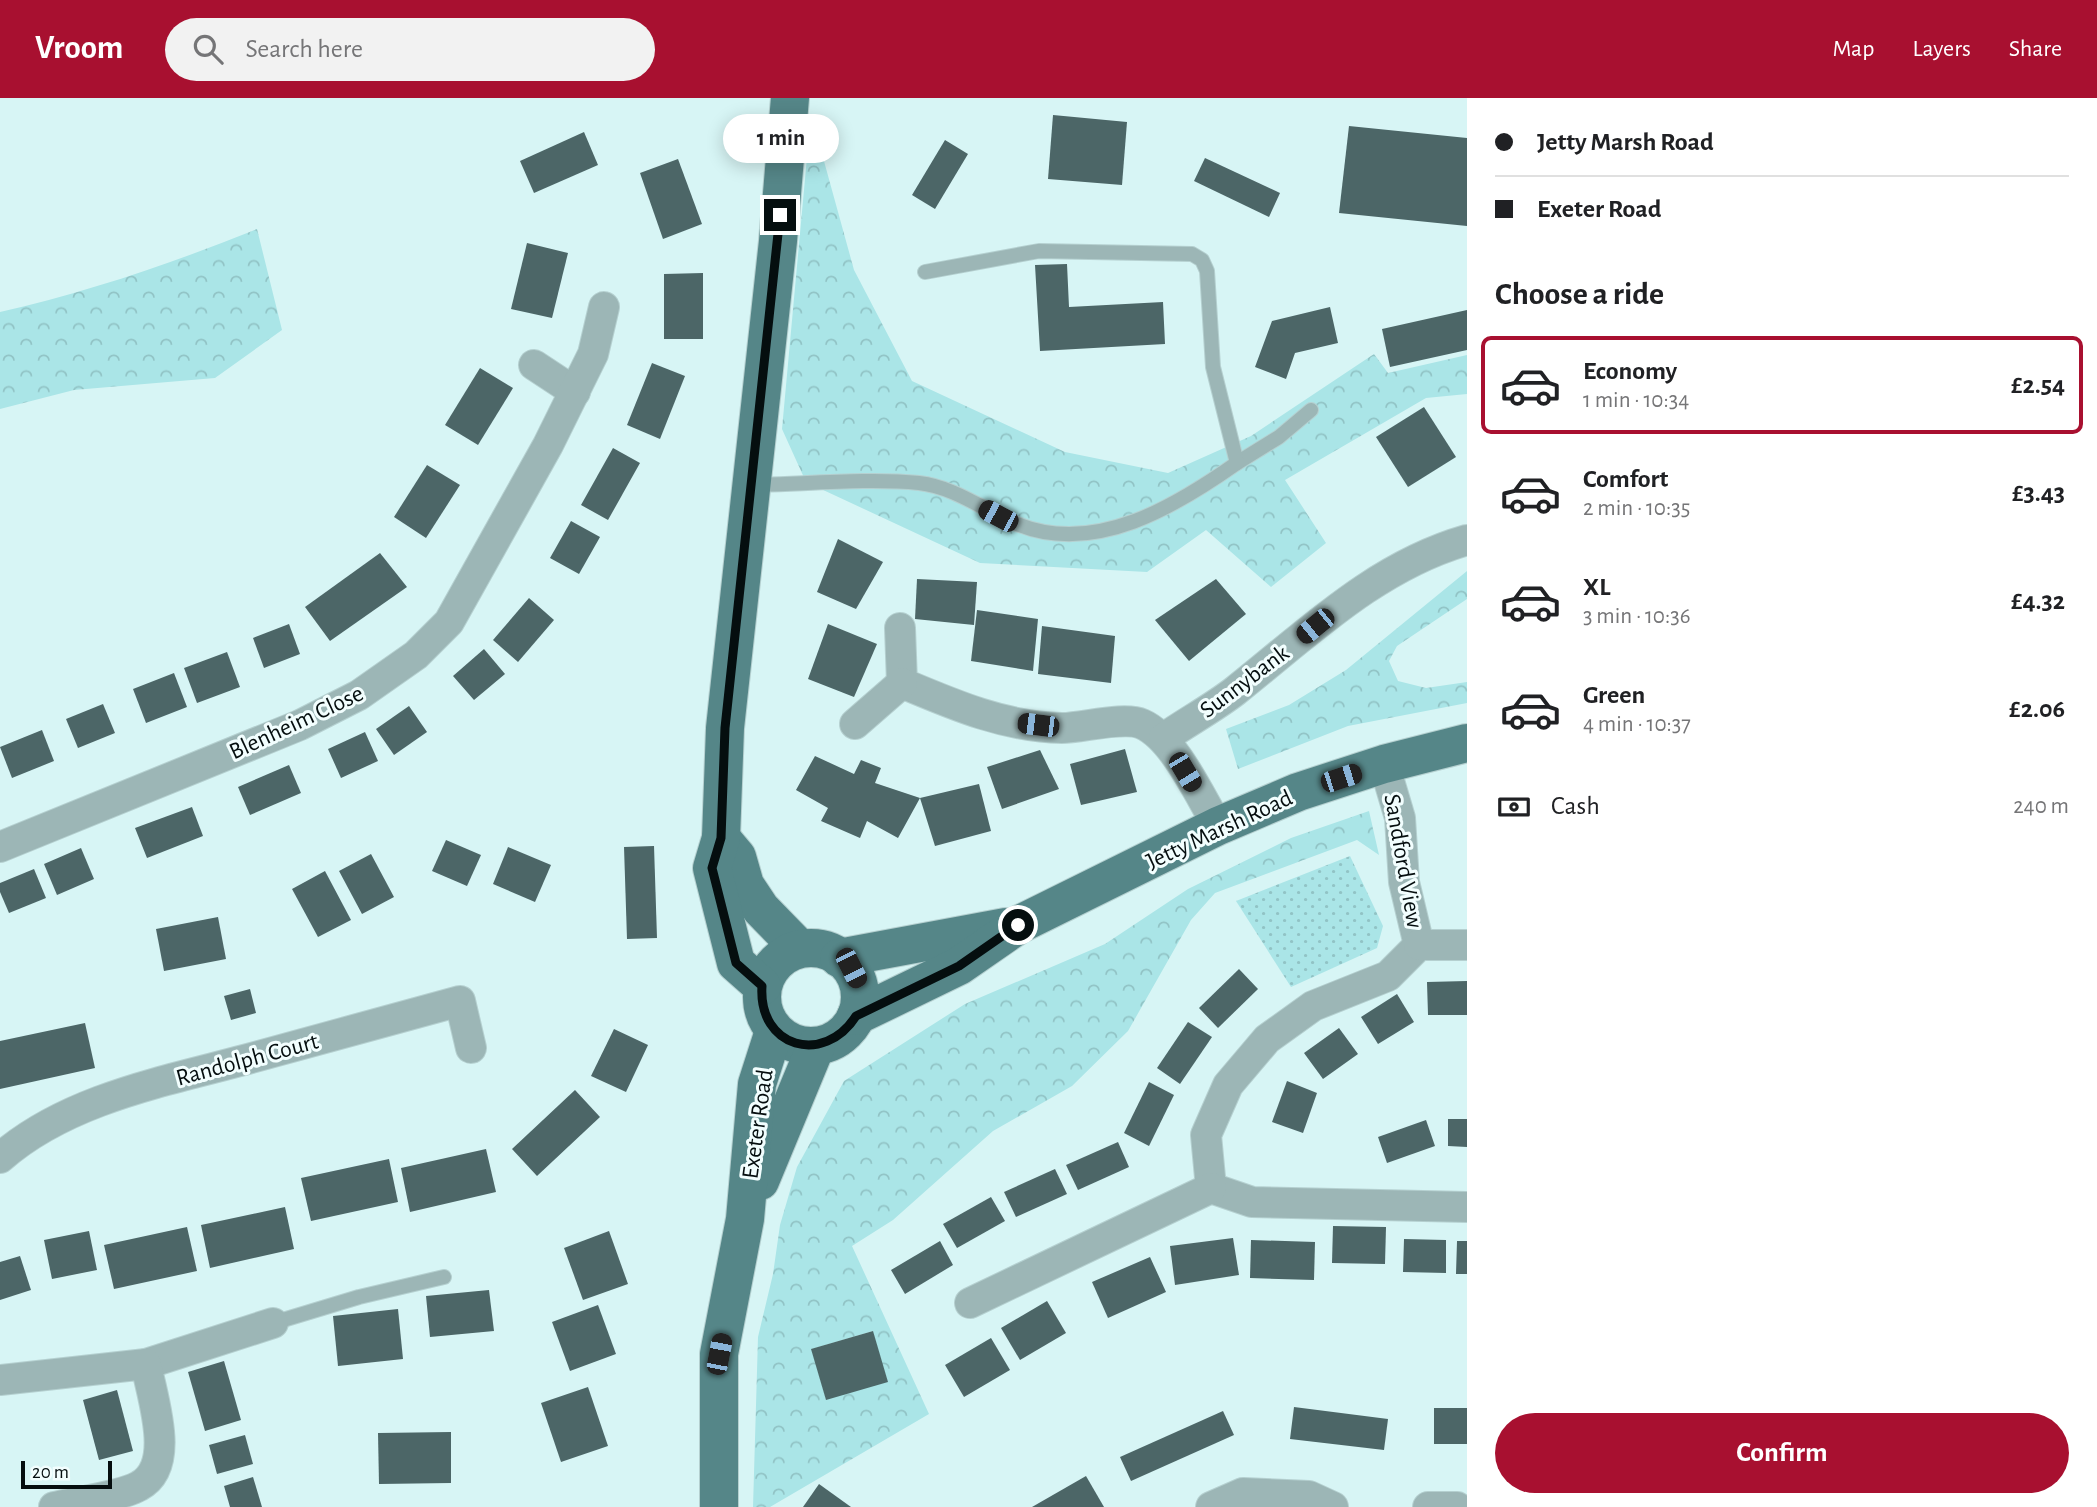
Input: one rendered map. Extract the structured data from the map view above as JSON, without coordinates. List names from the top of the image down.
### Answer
{
  "streets": {
    "main road": ["Jetty Marsh Road", "Exeter Road"],
    "street": [
      "Sunnybank",
      "Blenheim Close",
      "Sandford View",
      "Randolph Court"
    ]
  },
  "crossings": [
    ["Jetty Marsh Road", "Sandford View"],
    ["Jetty Marsh Road", "Exeter Road"]
  ],
  "scale_bar": "20 m",
  "page": {
    "header": "Vroom",
    "search": "Search here",
    "nav": ["Map", "Layers", "Share"],
    "banner": ["Jetty Marsh Road", "Exeter Road"],
    "bubble": "1 min",
    "heading": "Choose a ride",
    "list": [
      {
        "name": "Economy",
        "note": "1 min · 10:34",
        "value": "£2.54"
      },
      {
        "name": "Comfort",
        "note": "2 min · 10:35",
        "value": "£3.43"
      },
      {
        "name": "XL",
        "note": "3 min · 10:36",
        "value": "£4.32"
      },
      {
        "name": "Green",
        "note": "4 min · 10:37",
        "value": "£2.06"
      }
    ],
    "pay": ["Cash", "240 m"],
    "buttons": "Confirm",
    "scale": "20 m"
  }
}
